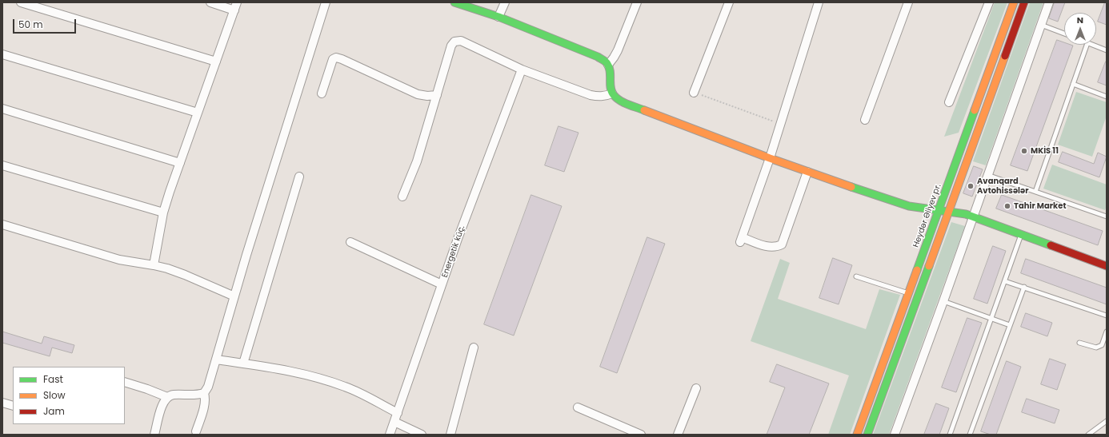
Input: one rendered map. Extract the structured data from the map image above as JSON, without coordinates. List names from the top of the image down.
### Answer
{
  "streets": {
    "main road": ["Heydər Əliyev pr."],
    "street": ["Energetik küç."]
  },
  "places": ["MKİS 11", "Avanqard Avtohissələr", "Tahir Market"],
  "legend": ["Fast", "Slow", "Jam"],
  "scale_bar": "50 m",
  "north": "top"
}
